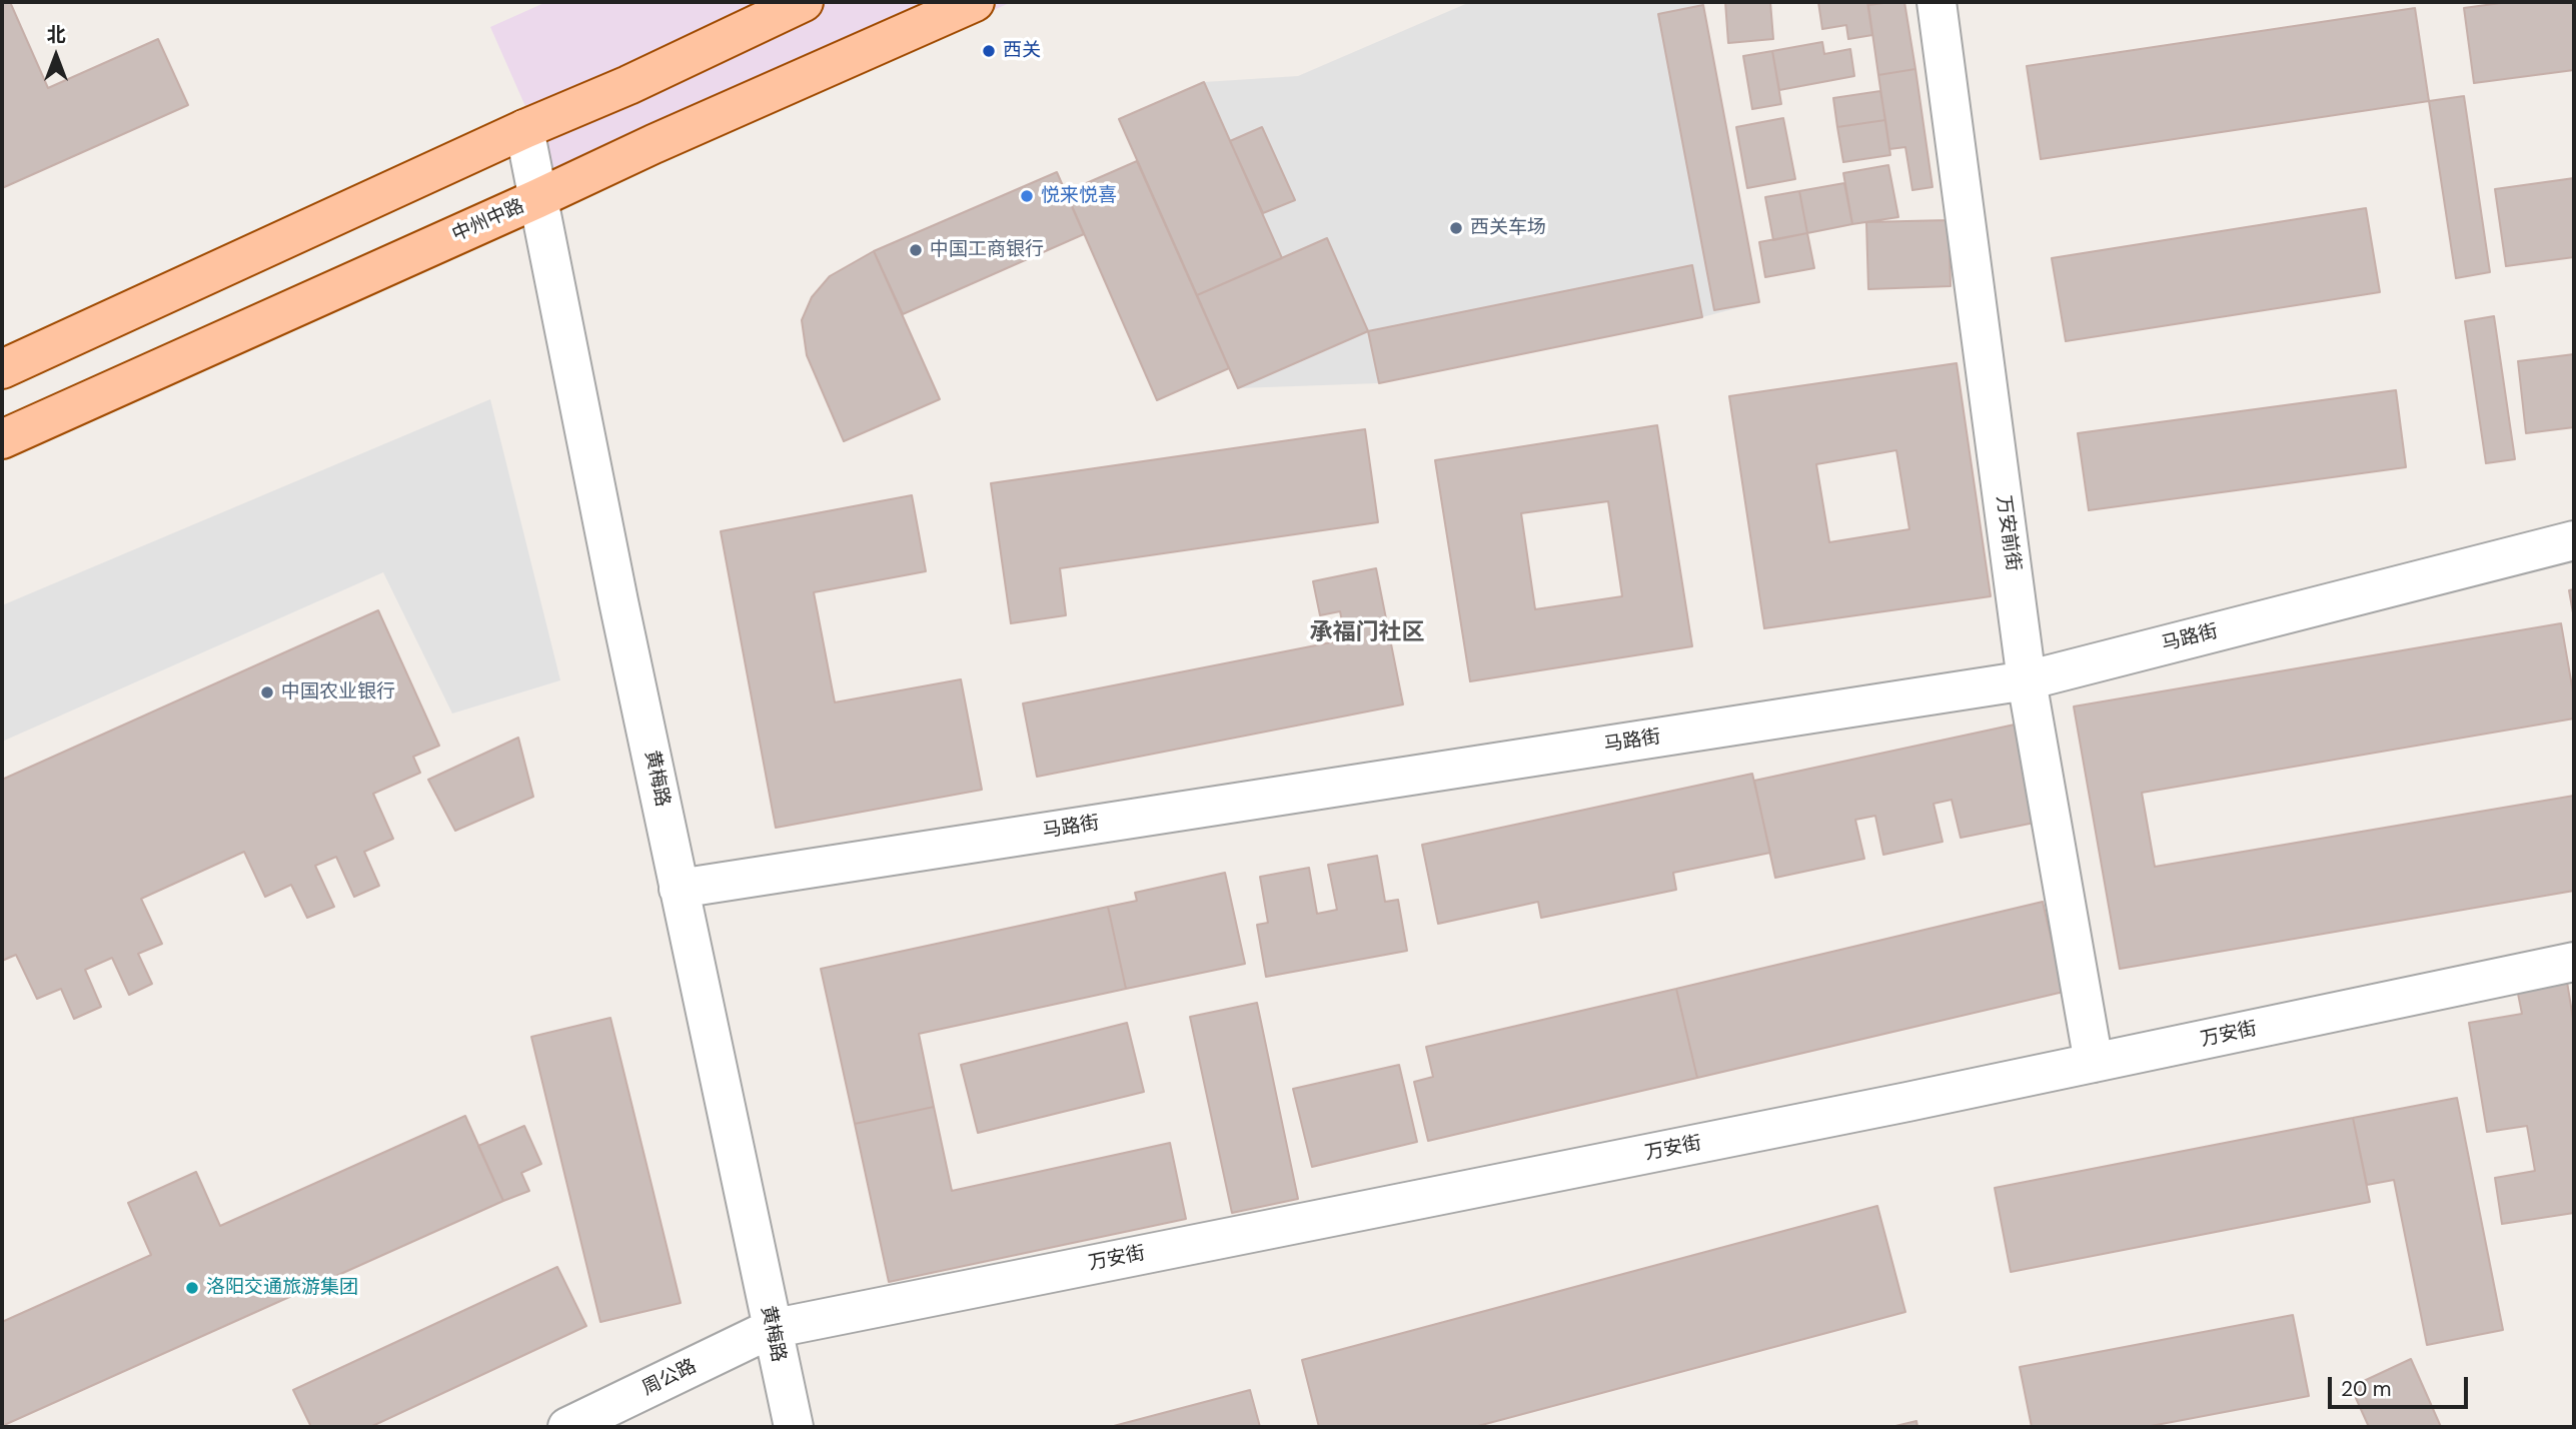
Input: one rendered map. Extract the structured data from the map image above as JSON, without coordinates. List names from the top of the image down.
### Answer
{
  "streets": {
    "main road": ["中州中路"],
    "street": [
      "万安前街",
      "马路街",
      "黄梅路",
      "万安街",
      "周公路"
    ]
  },
  "crossings": [
    ["中州中路", "黄梅路"],
    ["万安前街", "马路街"],
    ["万安前街", "万安街"],
    ["马路街", "黄梅路"],
    ["黄梅路", "万安街"],
    ["黄梅路", "周公路"],
    ["万安街", "周公路"]
  ],
  "districts": ["承福门社区"],
  "places": [
    "西关",
    "悦来悦喜",
    "西关车场",
    "中国工商银行",
    "中国农业银行",
    "洛阳交通旅游集团"
  ],
  "scale_bar": "20 m",
  "north": "top"
}
